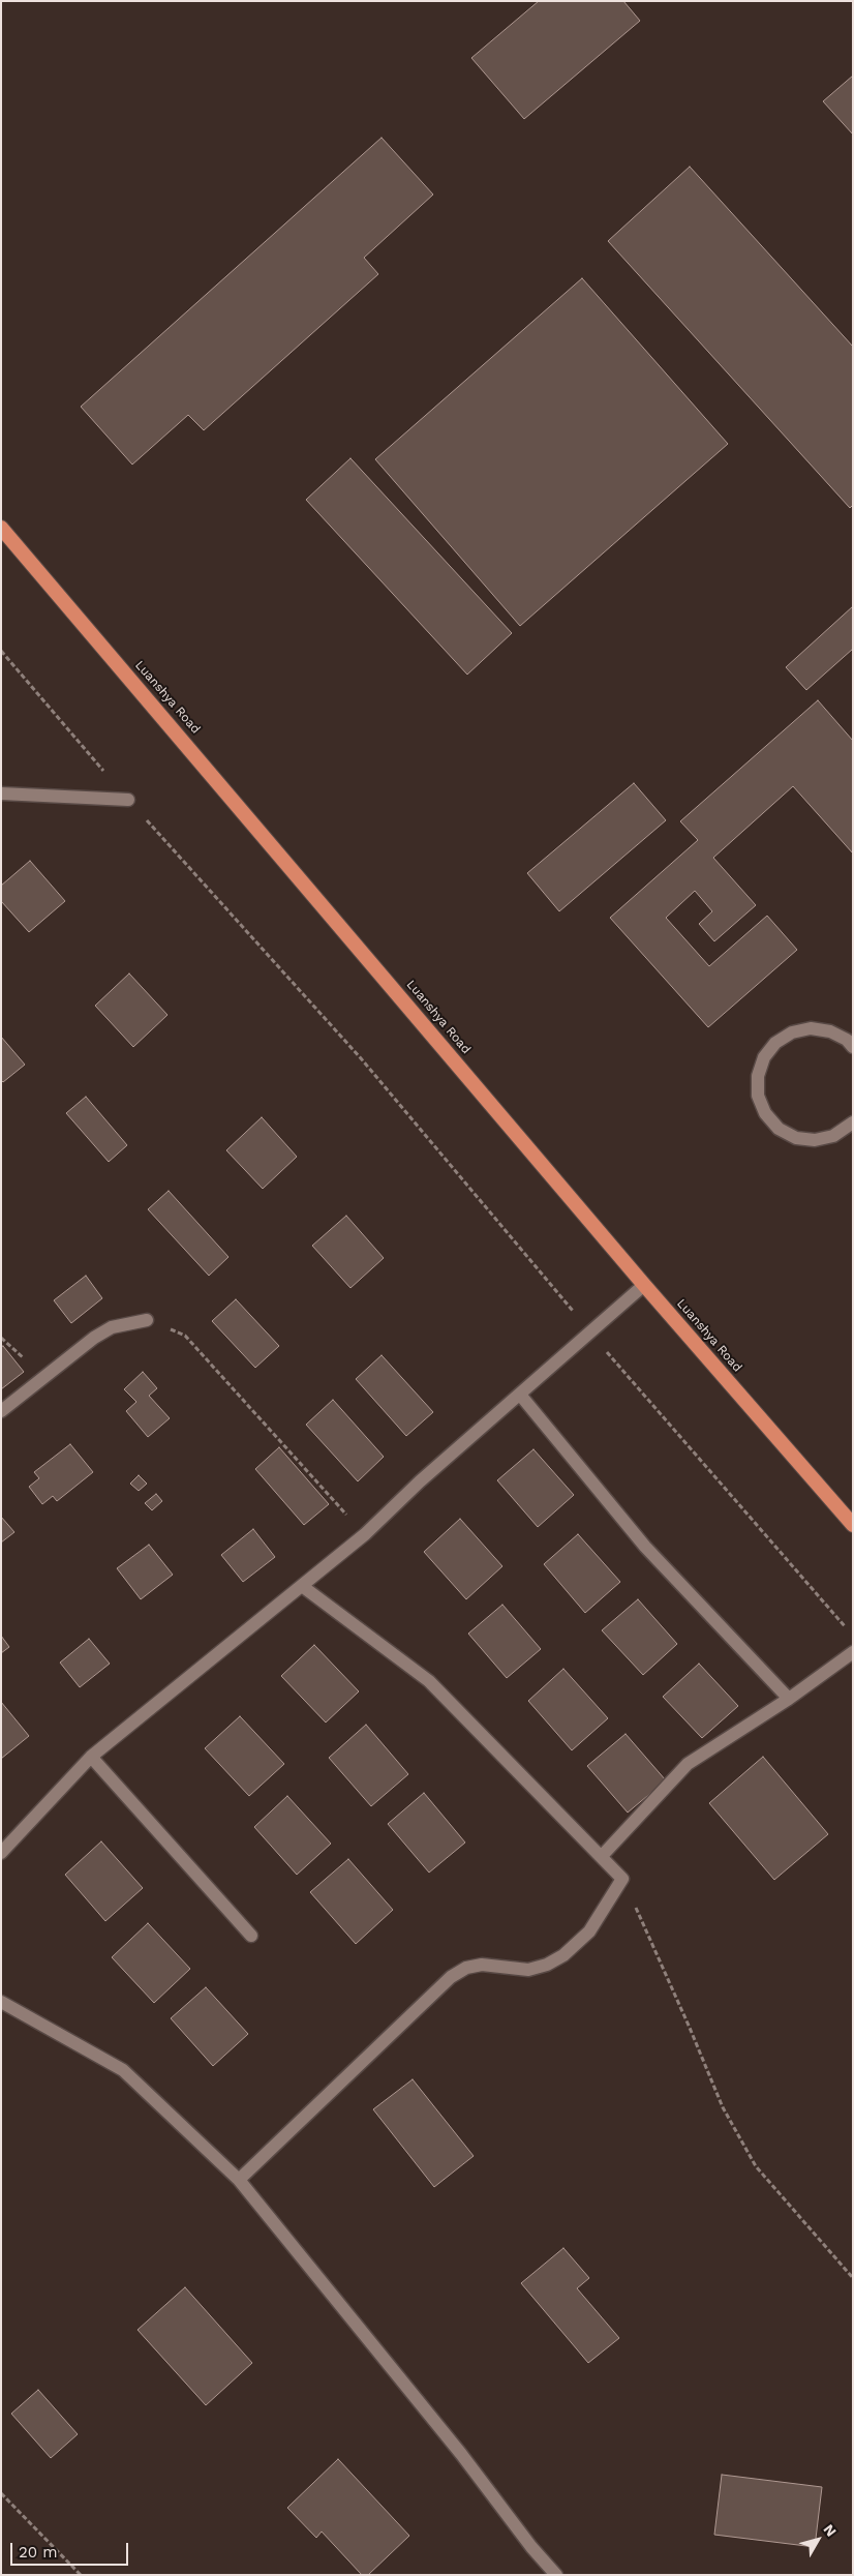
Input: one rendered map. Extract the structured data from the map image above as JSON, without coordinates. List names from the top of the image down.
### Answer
{
  "streets": {
    "highway": ["Luanshya Road"]
  },
  "scale_bar": "20 m",
  "north": "top right"
}
